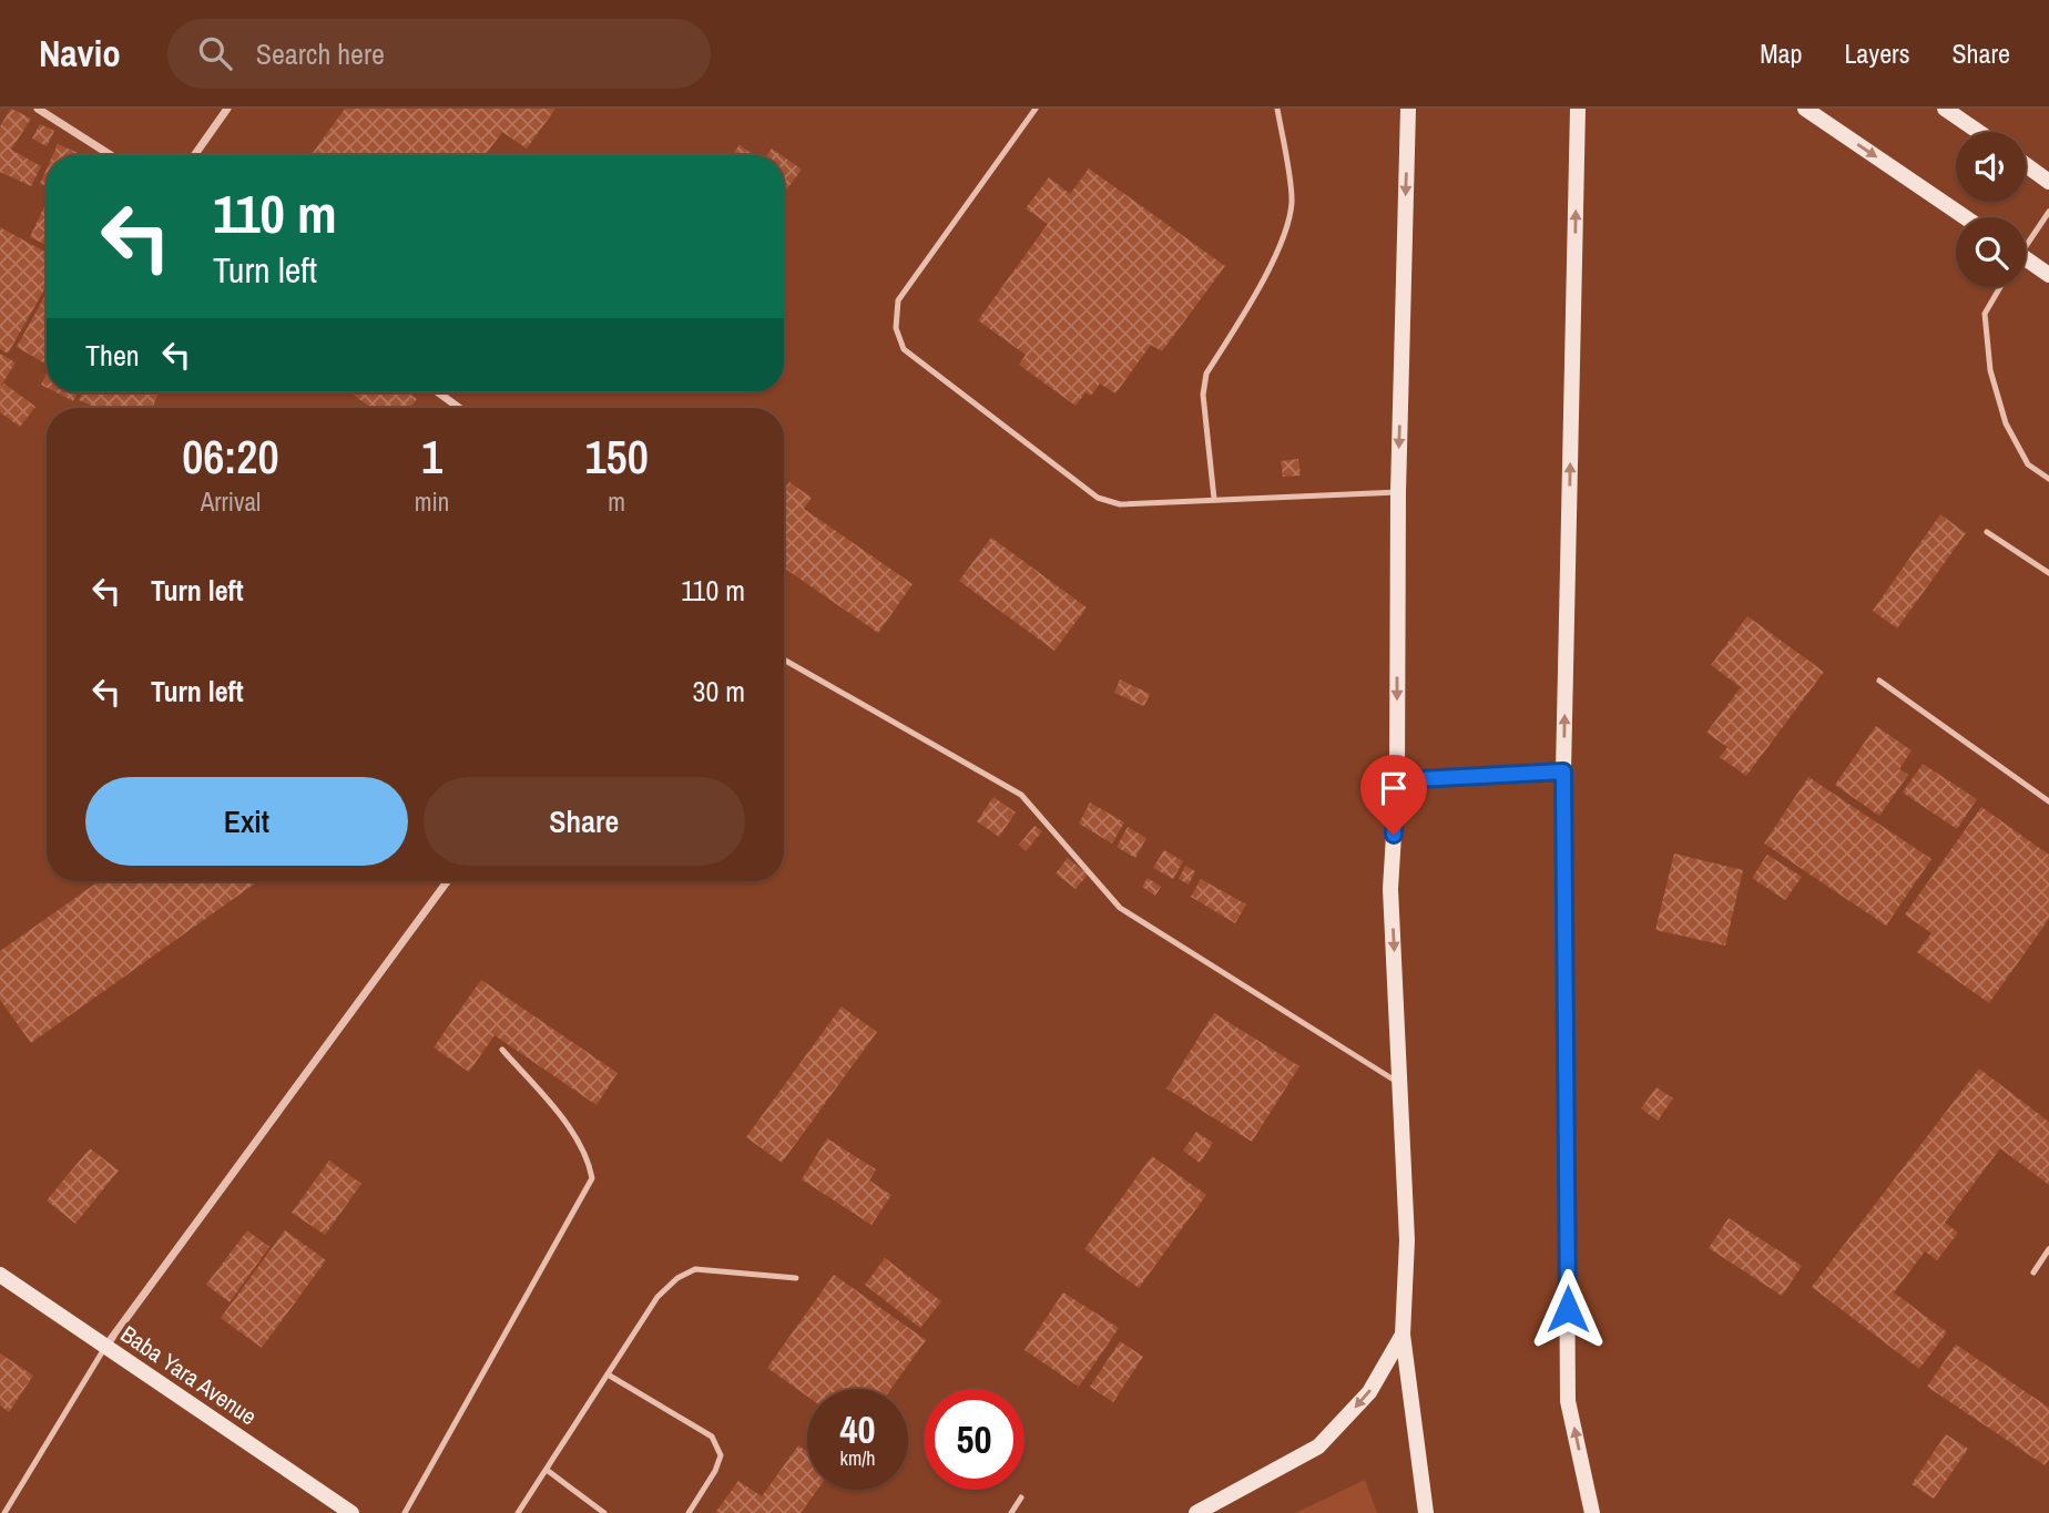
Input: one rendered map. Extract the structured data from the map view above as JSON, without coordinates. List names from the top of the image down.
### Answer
{
  "streets": {
    "main road": ["Baba Yara Avenue"]
  },
  "page": {
    "header": "Navio",
    "search": "Search here",
    "nav": ["Map", "Layers", "Share"],
    "turn": ["110 m", "Turn left"],
    "then": "Then",
    "eta": [
      "06:20",
      "Arrival",
      "1",
      "min",
      "150",
      "m"
    ],
    "list": [
      {
        "name": "Turn left",
        "value": "110 m"
      },
      {
        "name": "Turn left",
        "value": "30 m"
      }
    ],
    "buttons": ["Exit", "Share"],
    "speed": "40 km/h",
    "limit": "50"
  }
}
